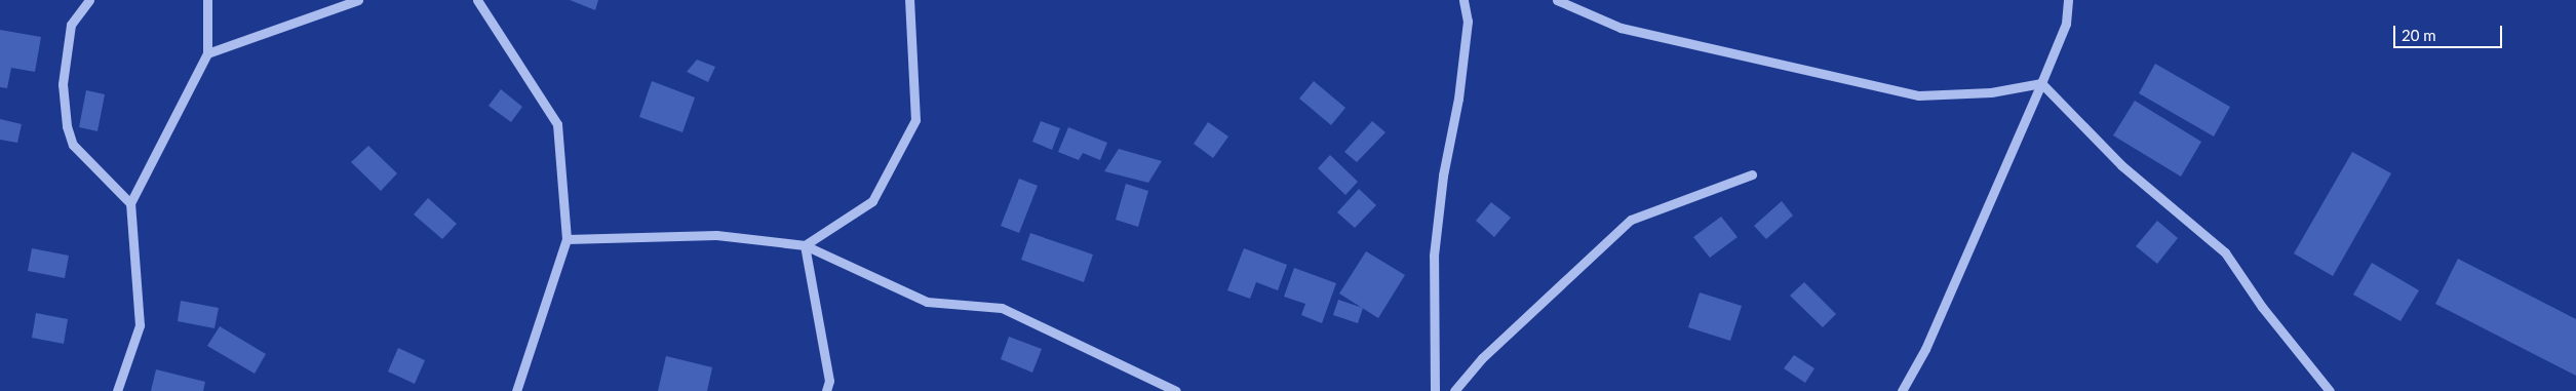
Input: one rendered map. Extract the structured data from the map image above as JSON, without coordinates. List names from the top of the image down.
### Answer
{
  "scale_bar": "20 m"
}
